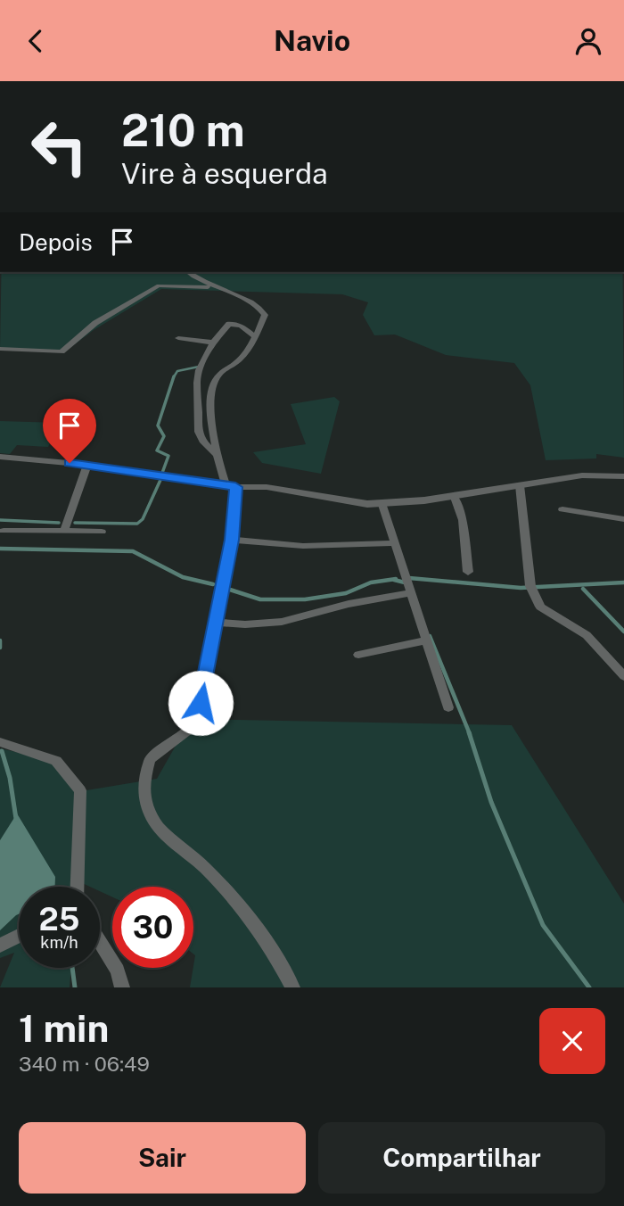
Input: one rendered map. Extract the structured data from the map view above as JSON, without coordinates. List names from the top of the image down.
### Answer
{
  "page": {
    "header": "Navio",
    "turn": ["210 m", "Vire à esquerda"],
    "then": "Depois",
    "speed": "25 km/h",
    "limit": "30",
    "heading": ["1 min", "340 m · 06:49"],
    "buttons": ["Sair", "Compartilhar"]
  }
}
